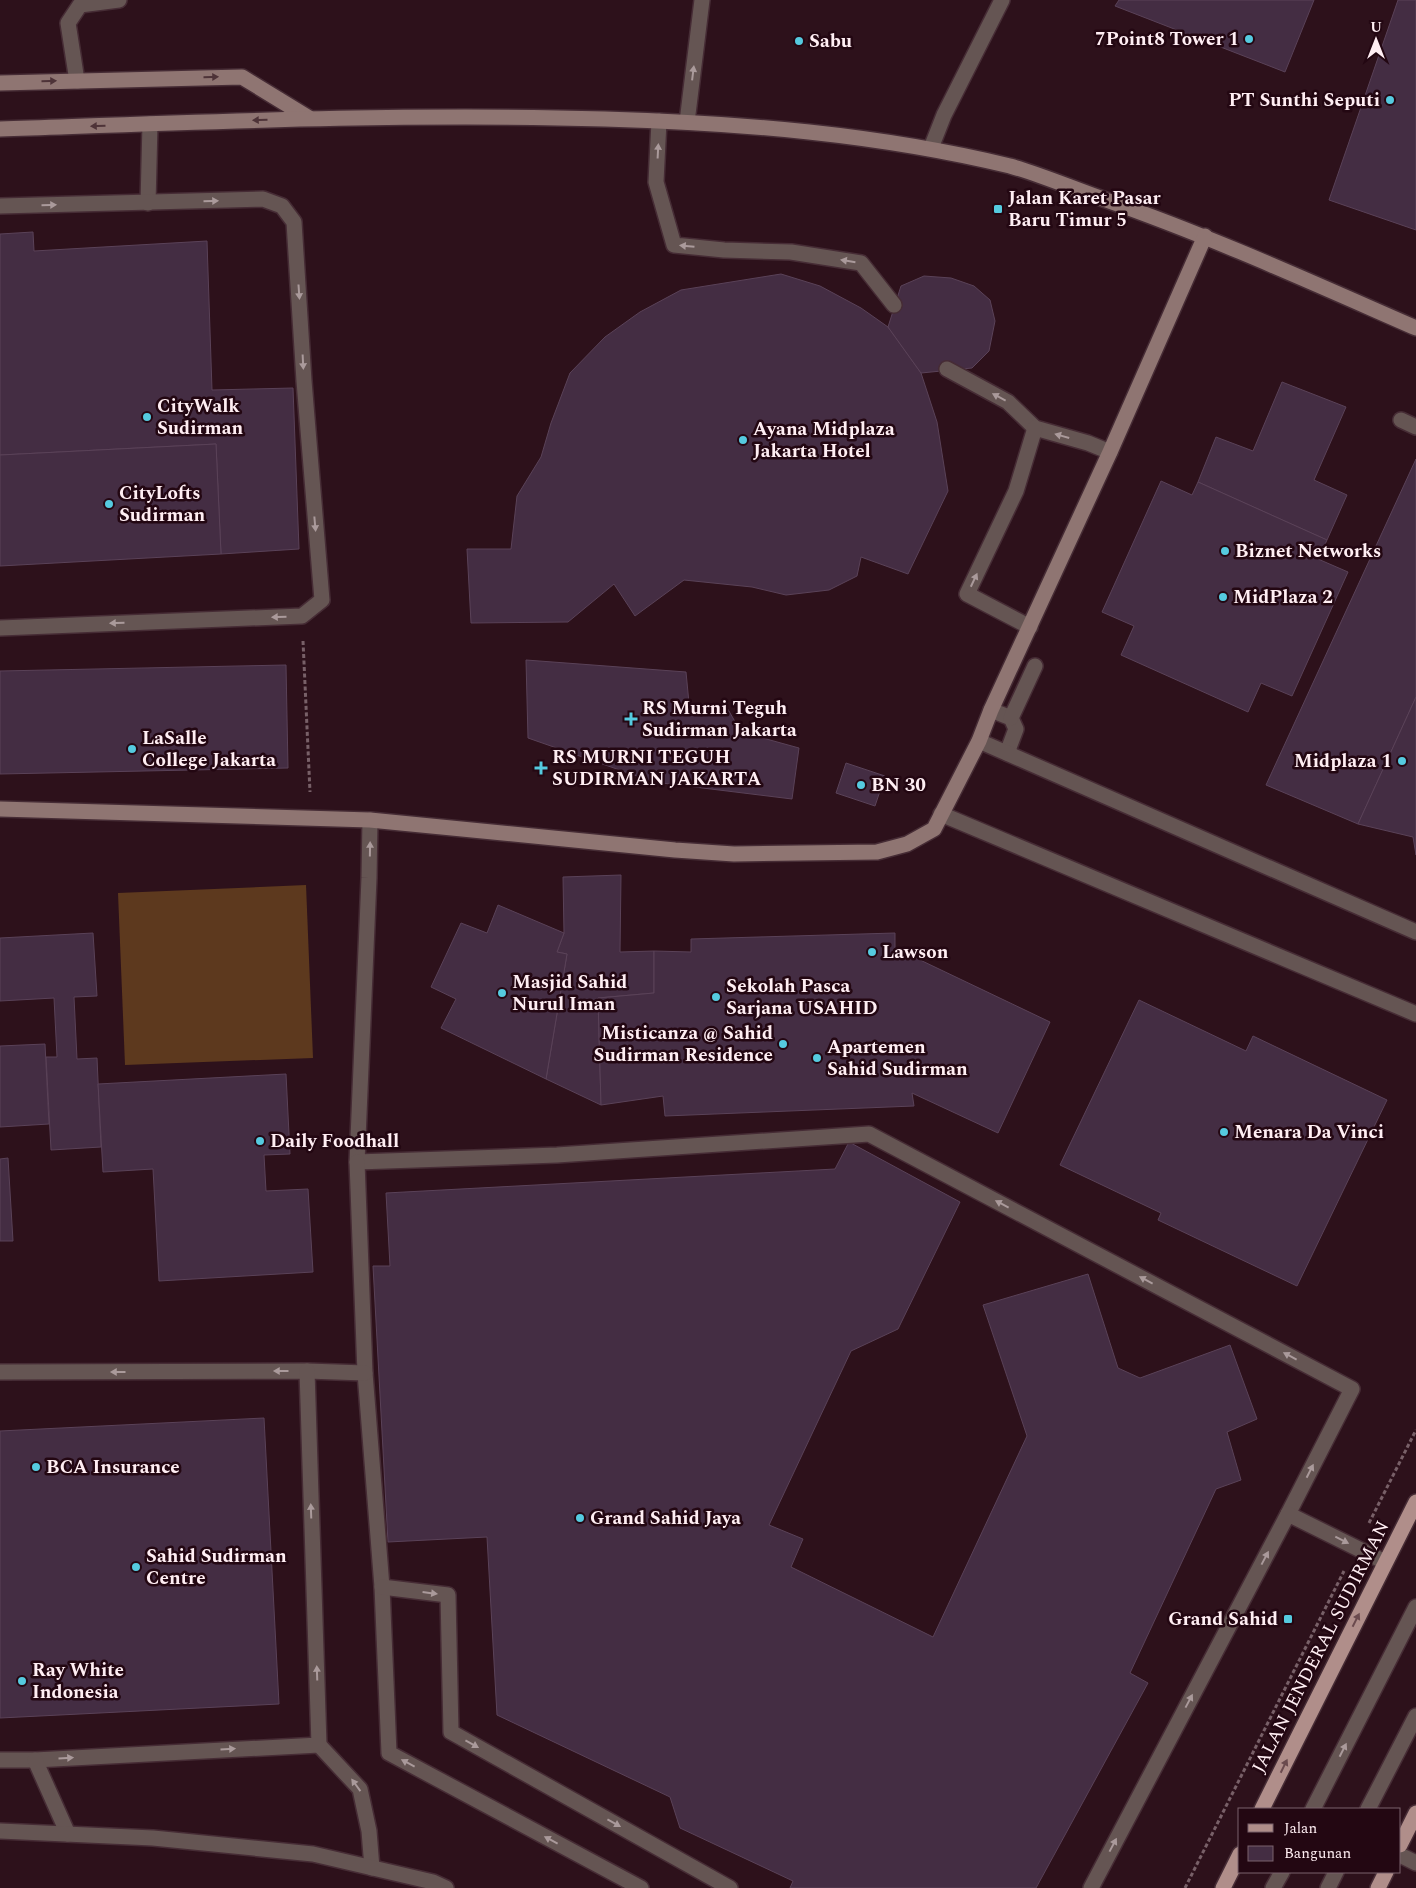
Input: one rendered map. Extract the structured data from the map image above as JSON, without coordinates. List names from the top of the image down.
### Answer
{
  "streets": {
    "main road": ["JALAN JENDERAL SUDIRMAN"]
  },
  "one_way": ["JALAN JENDERAL SUDIRMAN"],
  "places": {
    "other": [
      "7Point8 Tower 1",
      "Sabu",
      "PT Sunthi Seputi",
      "CityWalk Sudirman",
      "Ayana Midplaza Jakarta Hotel",
      "CityLofts Sudirman",
      "Biznet Networks",
      "MidPlaza 2",
      "LaSalle College Jakarta",
      "Midplaza 1",
      "BN 30",
      "Lawson",
      "Masjid Sahid Nurul Iman",
      "Sekolah Pasca Sarjana USAHID",
      "Misticanza @ Sahid Sudirman Residence",
      "Apartemen Sahid Sudirman",
      "Menara Da Vinci",
      "Daily Foodhall",
      "BCA Insurance",
      "Grand Sahid Jaya",
      "Sahid Sudirman Centre",
      "Ray White Indonesia"
    ],
    "transit": ["Jalan Karet Pasar Baru Timur 5", "Grand Sahid"],
    "health": ["RS Murni Teguh Sudirman Jakarta", "RS MURNI TEGUH SUDIRMAN JAKARTA"]
  },
  "legend": ["Jalan", "Bangunan"],
  "north": "top"
}
